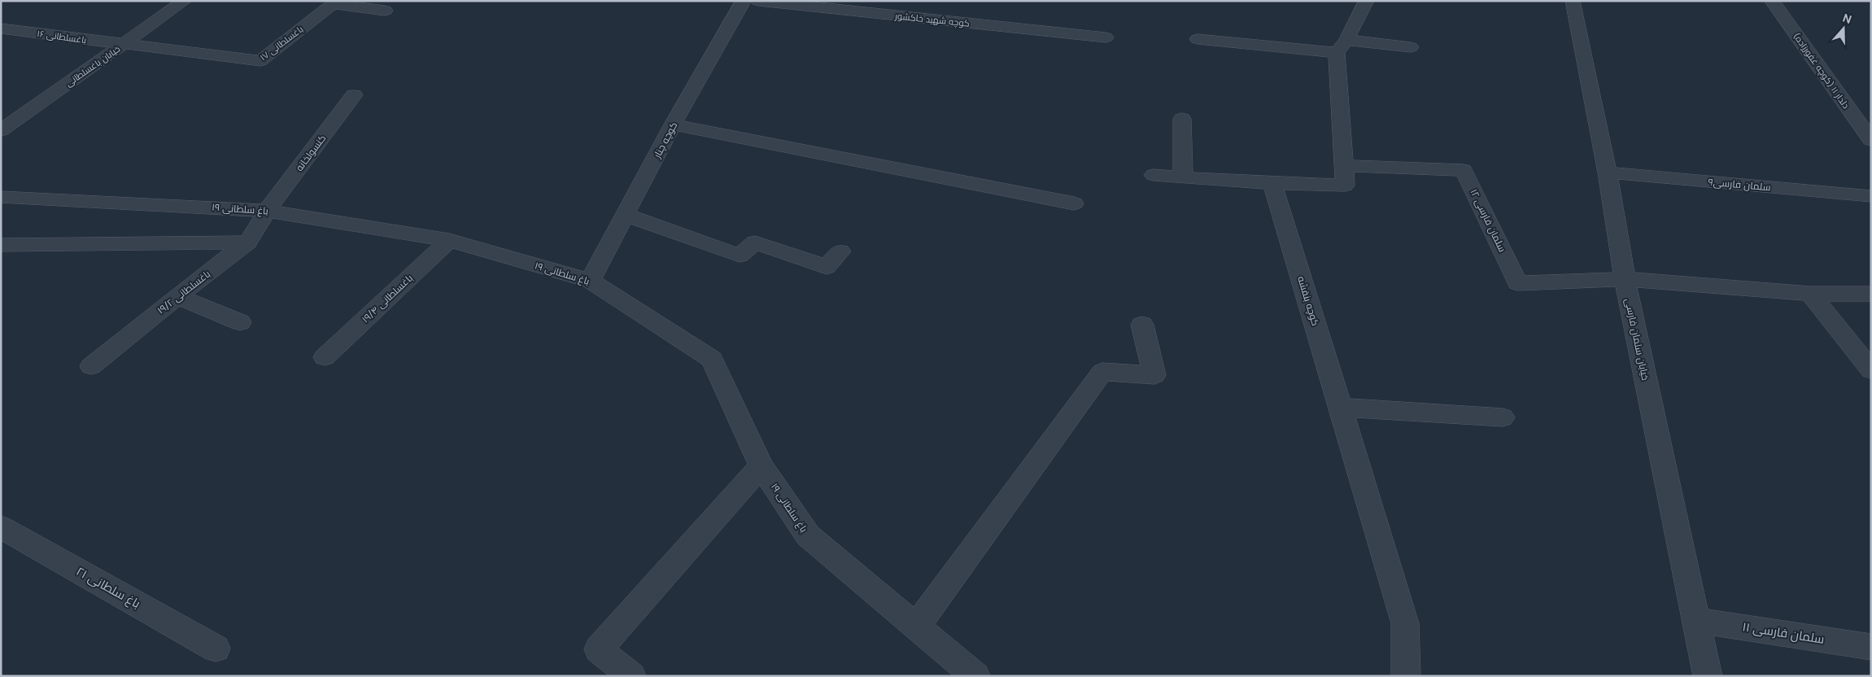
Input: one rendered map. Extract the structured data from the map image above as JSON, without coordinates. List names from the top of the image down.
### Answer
{
  "streets": {
    "street": [
      "کوچه شهید خاکشور",
      "باغسلطانی ۱۶",
      "باغسلطانی ۱۷",
      "خیابان باغسلطانی",
      "دلدار ۱۱ (کوچه غفورزاده)",
      "کوچه چنار",
      "کنسولخانه",
      "سلمان فارسی۹",
      "باغ سلطانی ۱۹",
      "سلمان فارسی ۱۲",
      "باغسلطانی ۱۹/۲",
      "باغسلطانی ۱۹/۴",
      "کوچه بنفشه",
      "خیابان سلمان فارسی",
      "باغ سلطانی ۲۱",
      "سلمان فارسی ۱۱"
    ]
  },
  "crossings": [
    ["باغسلطانی ۱۶", "باغسلطانی ۱۷"],
    ["باغسلطانی ۱۶", "خیابان باغسلطانی"],
    ["باغسلطانی ۱۷", "خیابان باغسلطانی"],
    ["کوچه چنار", "باغ سلطانی ۱۹"],
    ["کنسولخانه", "باغ سلطانی ۱۹"],
    ["کنسولخانه", "باغسلطانی ۱۹/۲"],
    ["سلمان فارسی۹", "خیابان سلمان فارسی"],
    ["باغ سلطانی ۱۹", "باغسلطانی ۱۹/۲"],
    ["باغ سلطانی ۱۹", "باغسلطانی ۱۹/۴"],
    ["سلمان فارسی ۱۲", "خیابان سلمان فارسی"],
    ["خیابان سلمان فارسی", "سلمان فارسی ۱۱"]
  ],
  "north": "top"
}
